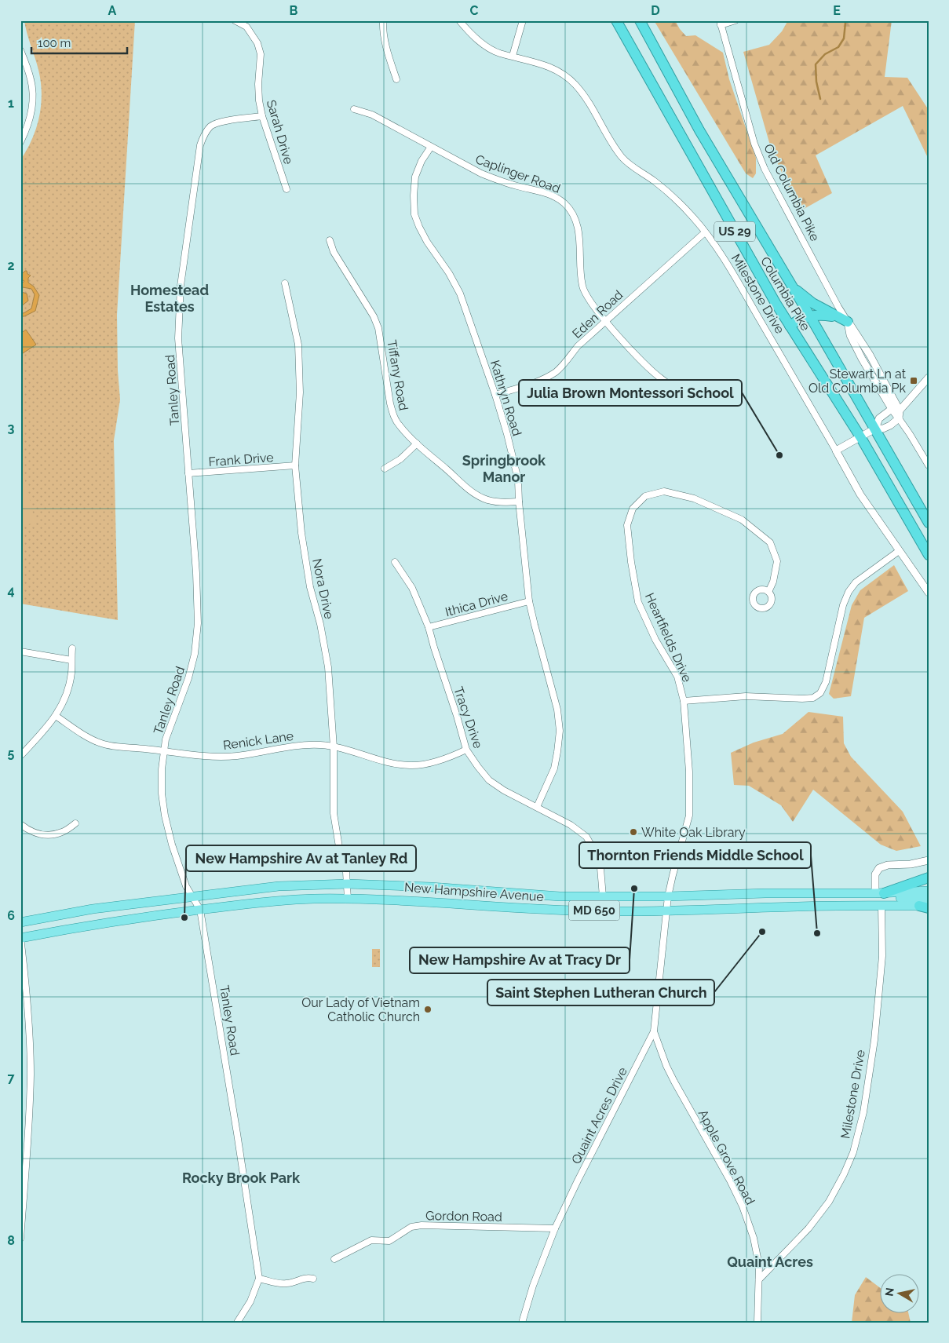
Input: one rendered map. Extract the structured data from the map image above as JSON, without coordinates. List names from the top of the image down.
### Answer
{
  "streets": {
    "highway": ["US 29", "Columbia Pike"],
    "main road": ["New Hampshire Avenue", "MD 650"],
    "street": [
      "Sarah Drive",
      "Caplinger Road",
      "Old Columbia Pike",
      "Milestone Drive",
      "Eden Road",
      "Tiffany Road",
      "Tanley Road",
      "Kathryn Road",
      "Frank Drive",
      "Nora Drive",
      "Ithica Drive",
      "Heartfields Drive",
      "Tracy Drive",
      "Renick Lane",
      "Quaint Acres Drive",
      "Apple Grove Road",
      "Gordon Road"
    ]
  },
  "crossings": [
    ["Sarah Drive", "Tanley Road"],
    ["Caplinger Road", "Eden Road"],
    ["Caplinger Road", "Kathryn Road"],
    ["Milestone Drive", "Eden Road"],
    ["Milestone Drive", "New Hampshire Avenue"],
    ["Milestone Drive", "Apple Grove Road"],
    ["Eden Road", "Kathryn Road"],
    ["Tiffany Road", "Kathryn Road"],
    ["Tanley Road", "Frank Drive"],
    ["Tanley Road", "Renick Lane"],
    ["Tanley Road", "New Hampshire Avenue"],
    ["Kathryn Road", "Ithica Drive"],
    ["Kathryn Road", "Tracy Drive"],
    ["Frank Drive", "Nora Drive"],
    ["Nora Drive", "Renick Lane"],
    ["Nora Drive", "New Hampshire Avenue"],
    ["Ithica Drive", "Tracy Drive"],
    ["Heartfields Drive", "New Hampshire Avenue"],
    ["Heartfields Drive", "Quaint Acres Drive"],
    ["Tracy Drive", "Renick Lane"],
    ["Tracy Drive", "New Hampshire Avenue"],
    ["New Hampshire Avenue", "Quaint Acres Drive"],
    ["Quaint Acres Drive", "Apple Grove Road"],
    ["Quaint Acres Drive", "Gordon Road"]
  ],
  "districts": [
    "Homestead Estates",
    "Springbrook Manor",
    "Rocky Brook Park",
    "Quaint Acres"
  ],
  "places": {
    "transit": ["Stewart Ln at Old Columbia Pk"],
    "other": [
      "Julia Brown Montessori School",
      "White Oak Library",
      "New Hampshire Av at Tracy Dr",
      "New Hampshire Av at Tanley Rd",
      "Saint Stephen Lutheran Church",
      "Thornton Friends Middle School",
      "Our Lady of Vietnam Catholic Church"
    ]
  },
  "scale_bar": "100 m",
  "north": "left",
  "grid": {
    "columns": [
      "A",
      "B",
      "C",
      "D",
      "E"
    ],
    "rows": [
      "1",
      "2",
      "3",
      "4",
      "5",
      "6",
      "7",
      "8"
    ]
  }
}
